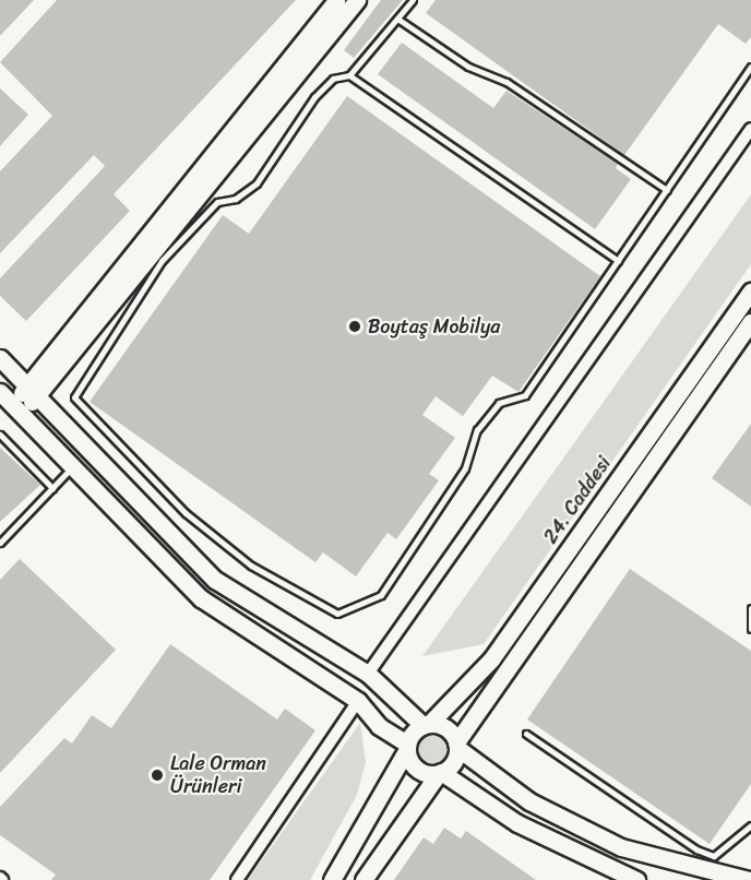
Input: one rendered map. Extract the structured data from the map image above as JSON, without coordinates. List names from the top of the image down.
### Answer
{
  "streets": {
    "street": ["24. Caddesi"]
  },
  "places": ["Boytaş Mobilya", "Lale Orman Ürünleri"]
}
